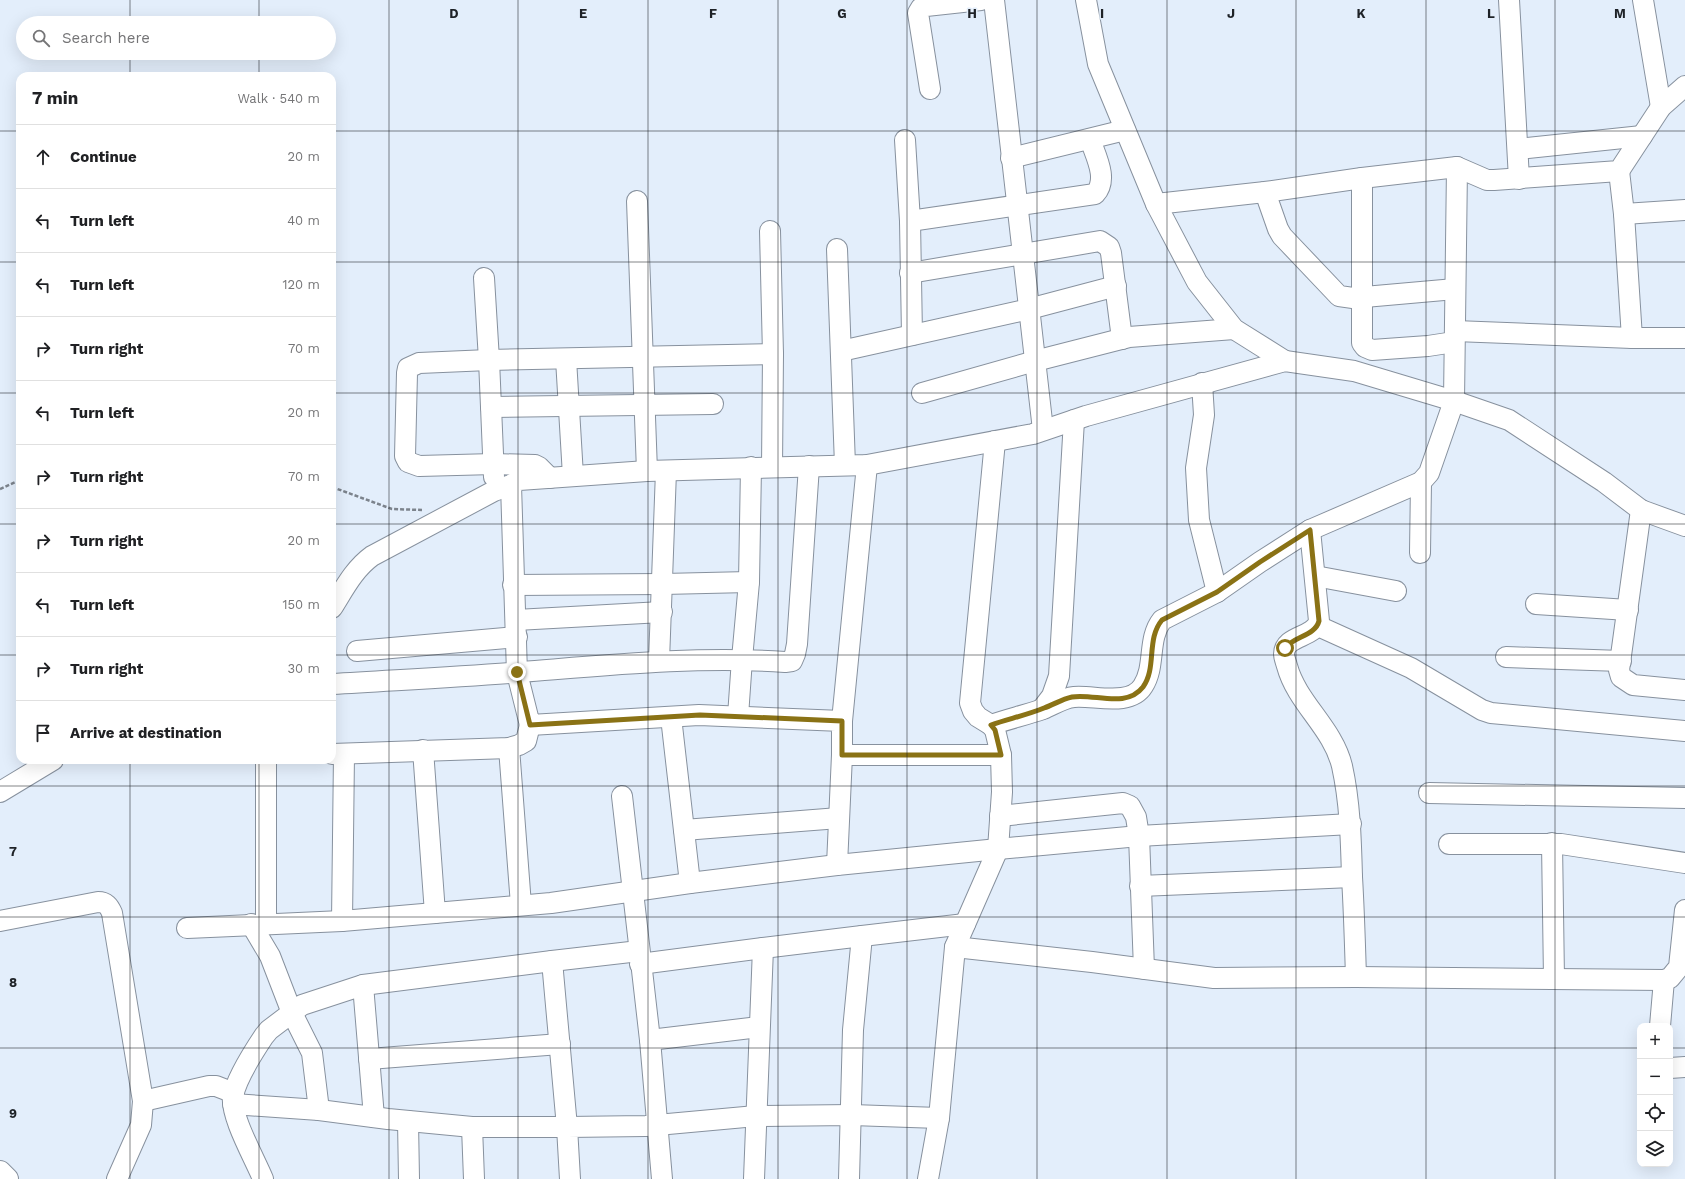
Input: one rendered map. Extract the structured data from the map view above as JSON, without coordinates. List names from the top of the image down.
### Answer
{
  "page": {
    "search": "Search here",
    "heading": ["7 min", "Walk · 540 m"],
    "list": [
      ["Continue", "20 m"],
      ["Turn left", "40 m"],
      ["Turn left", "120 m"],
      ["Turn right", "70 m"],
      ["Turn left", "20 m"],
      ["Turn right", "70 m"],
      ["Turn right", "20 m"],
      ["Turn left", "150 m"],
      ["Turn right", "30 m"],
      "Arrive at destination"
    ],
    "map_buttons": ["+", "−"]
  },
  "grid": {
    "columns": [
      "D",
      "E",
      "F",
      "G",
      "H",
      "I",
      "J",
      "K",
      "L",
      "M"
    ],
    "rows": ["7", "8", "9"]
  }
}
